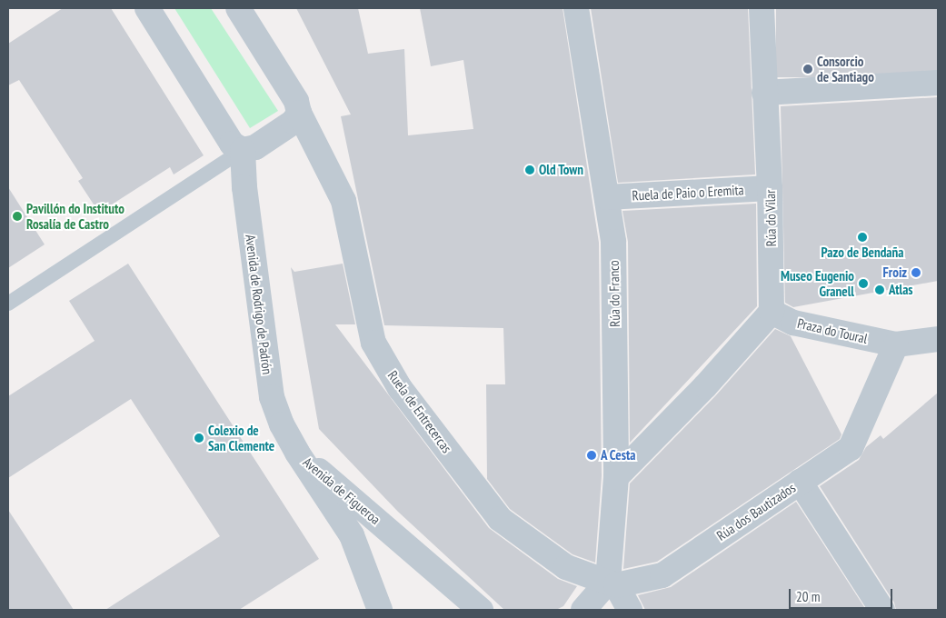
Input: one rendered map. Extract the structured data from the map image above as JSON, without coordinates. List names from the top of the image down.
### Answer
{
  "streets": {
    "street": [
      "Ruela de Paio o Eremita",
      "Rúa do Vilar",
      "Rúa do Franco",
      "Avenida de Rodrigo de Padrón",
      "Praza do Toural",
      "Ruela de Entrecercas",
      "Avenida de Figueroa",
      "Rúa dos Bautizados"
    ]
  },
  "crossings": [
    ["Ruela de Paio o Eremita", "Rúa do Vilar"],
    ["Ruela de Paio o Eremita", "Rúa do Franco"],
    ["Rúa do Vilar", "Praza do Toural"],
    ["Rúa do Franco", "Ruela de Entrecercas"],
    ["Rúa do Franco", "Rúa dos Bautizados"],
    ["Avenida de Rodrigo de Padrón", "Avenida de Figueroa"],
    ["Praza do Toural", "Rúa dos Bautizados"],
    ["Ruela de Entrecercas", "Rúa dos Bautizados"]
  ],
  "places": [
    "Consorcio de Santiago",
    "Old Town",
    "Pavillón do Instituto Rosalía de Castro",
    "Pazo de Bendaña",
    "Froiz",
    "Museo Eugenio Granell",
    "Atlas",
    "Colexio de San Clemente",
    "A Cesta"
  ],
  "scale_bar": "20 m"
}
